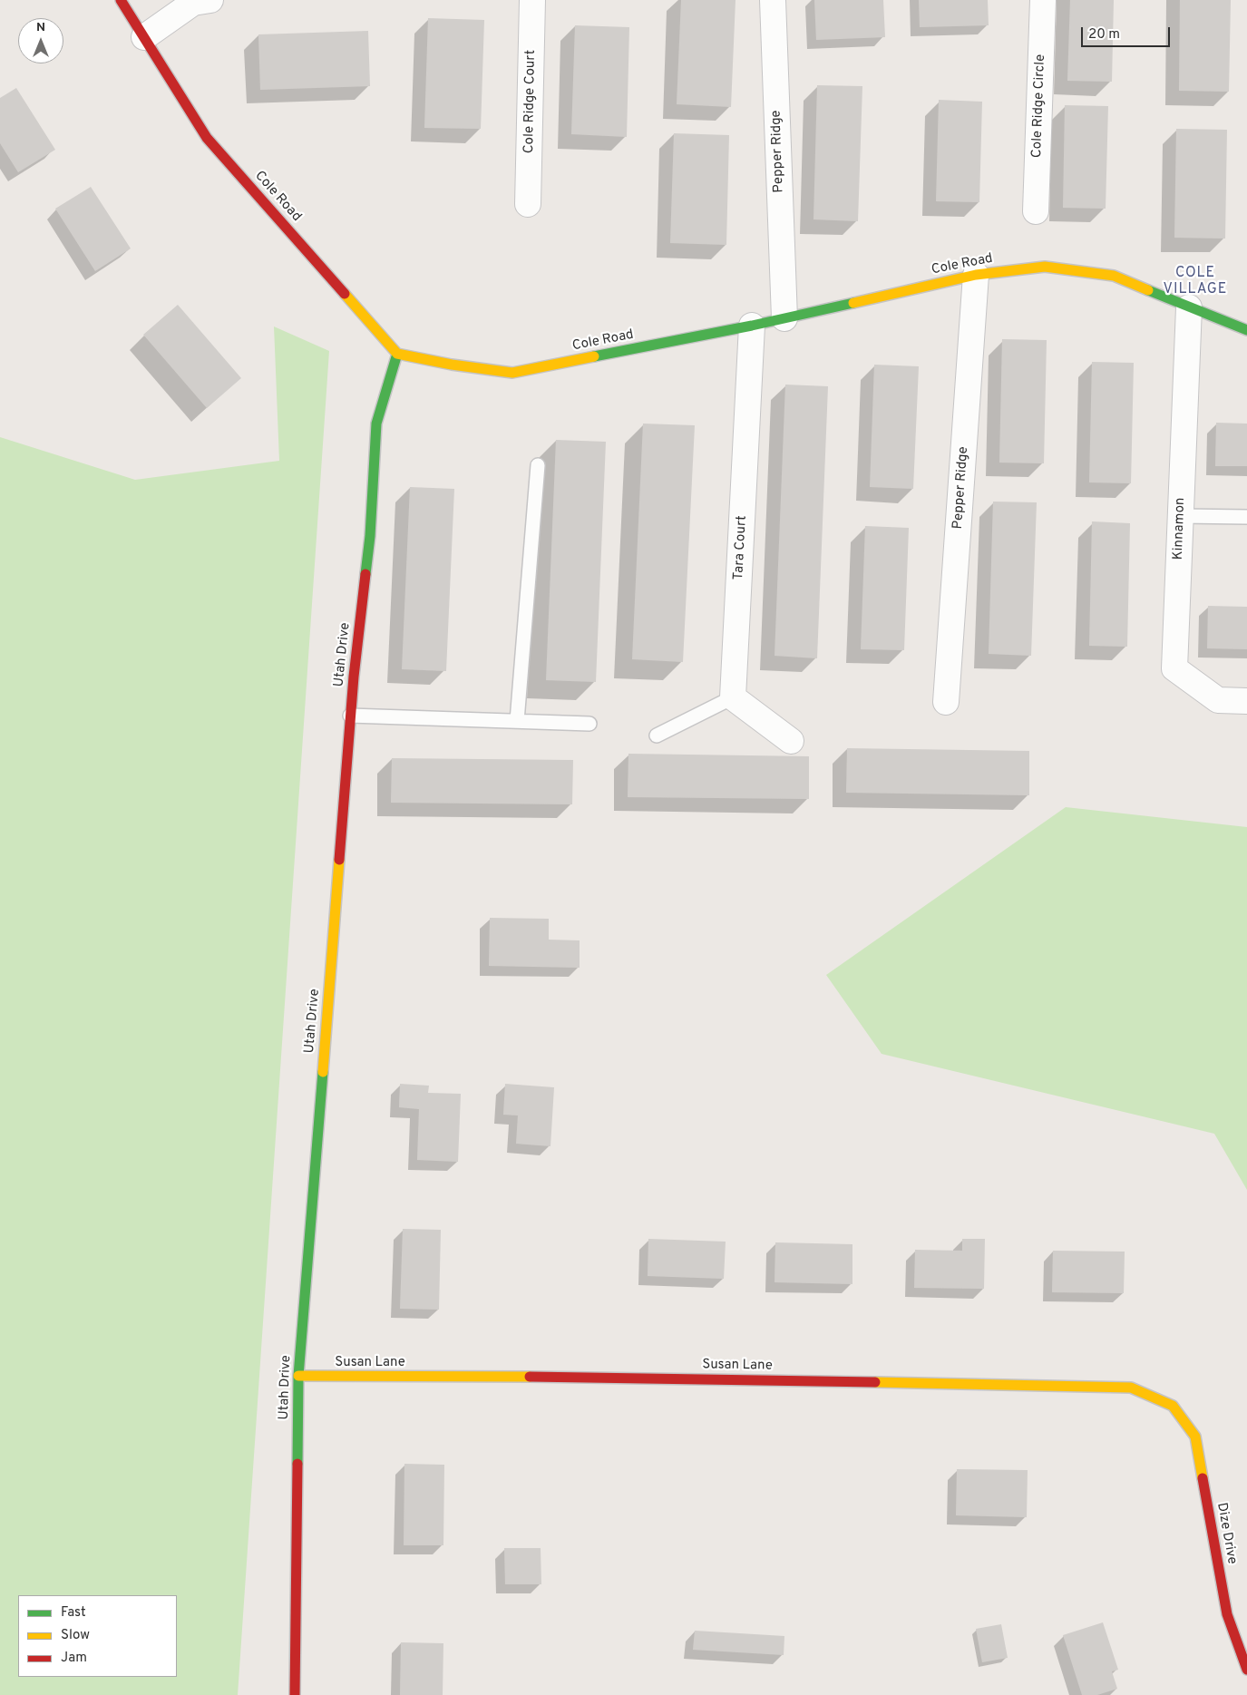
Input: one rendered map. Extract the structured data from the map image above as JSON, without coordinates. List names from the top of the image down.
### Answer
{
  "streets": {
    "street": [
      "Cole Ridge Court",
      "Cole Ridge Circle",
      "Pepper Ridge",
      "Cole Road",
      "Kinnamon",
      "Tara Court",
      "Utah Drive",
      "Susan Lane",
      "Dize Drive"
    ]
  },
  "crossings": [
    ["Pepper Ridge", "Cole Road"],
    ["Cole Road", "Kinnamon"],
    ["Cole Road", "Tara Court"],
    ["Cole Road", "Utah Drive"],
    ["Utah Drive", "Susan Lane"],
    ["Susan Lane", "Dize Drive"]
  ],
  "districts": ["COLE VILLAGE"],
  "legend": ["Fast", "Slow", "Jam"],
  "scale_bar": "20 m",
  "north": "top"
}
